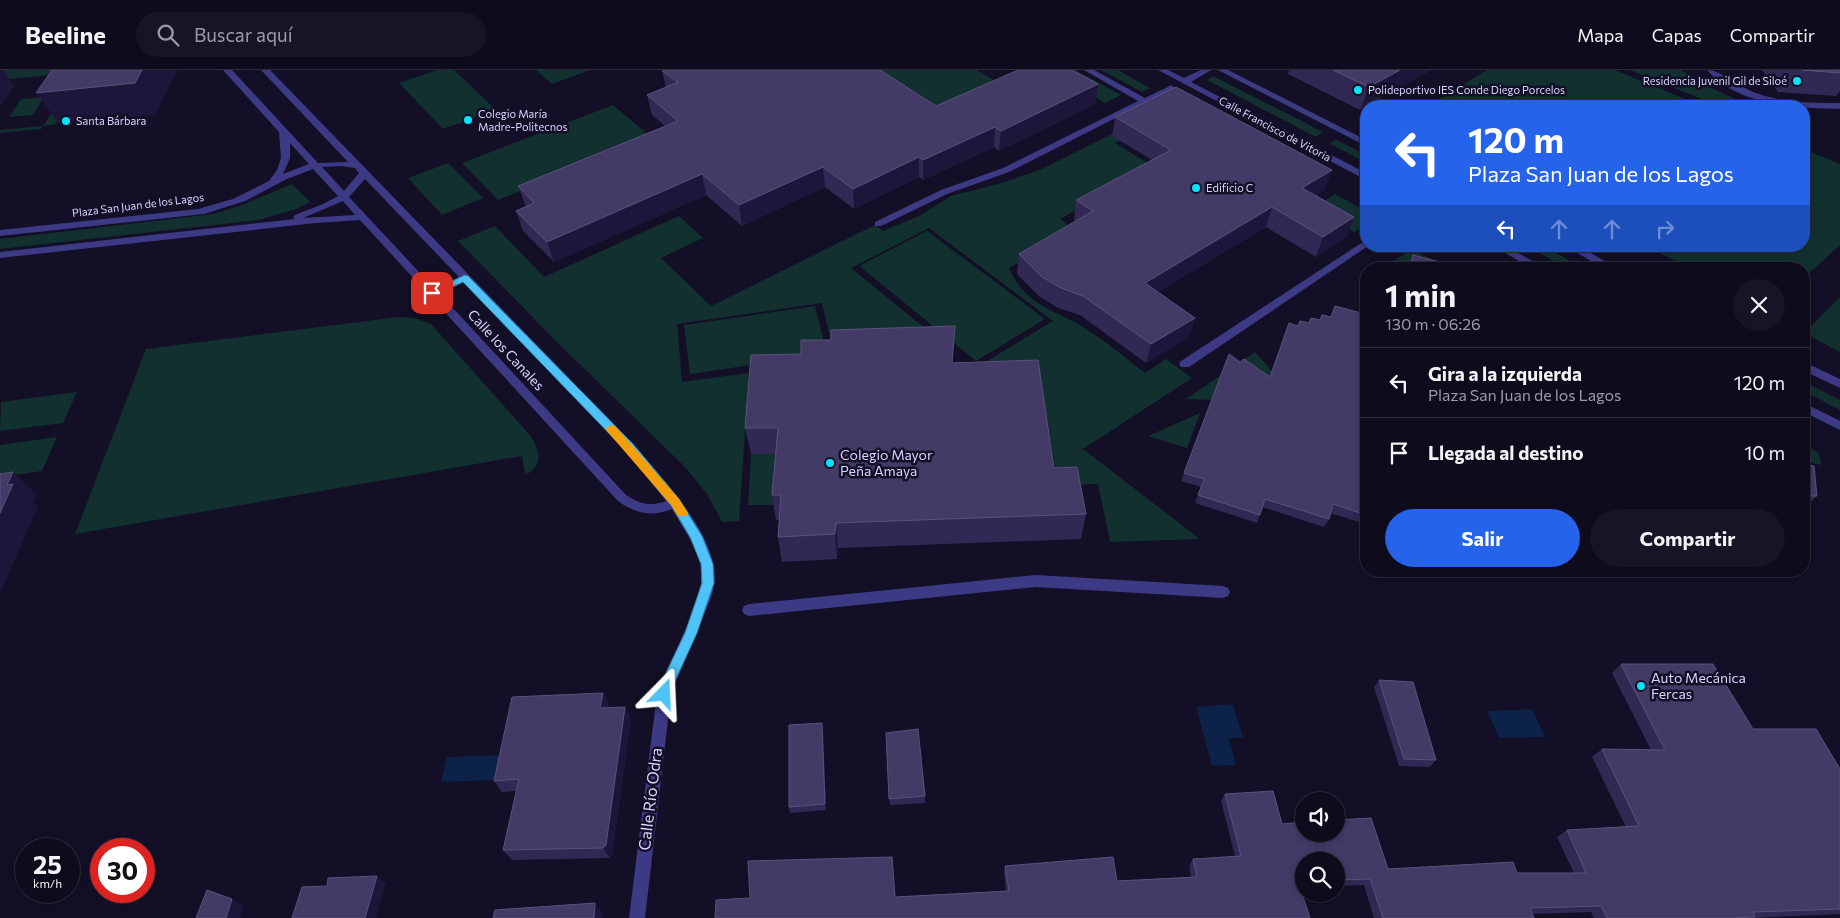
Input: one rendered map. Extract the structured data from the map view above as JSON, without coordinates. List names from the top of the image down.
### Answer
{
  "streets": {
    "street": [
      "Calle Francisco de Vitoria",
      "Plaza San Juan de los Lagos",
      "Calle los Canales",
      "Calle Río Odra"
    ]
  },
  "crossings": [
    ["Plaza San Juan de los Lagos", "Calle los Canales"],
    ["Calle los Canales", "Calle Río Odra"]
  ],
  "places": [
    "Residencia Juvenil Gil de Siloé",
    "Polideportivo IES Conde Diego Porcelos",
    "Colegio María Madre-Politecnos",
    "Santa Bárbara",
    "Edificio C",
    "Colegio Mayor Peña Amaya",
    "Auto Mecánica Fercas"
  ],
  "page": {
    "header": "Beeline",
    "search": "Buscar aquí",
    "nav": ["Mapa", "Capas", "Compartir"],
    "turn": ["120 m", "Plaza San Juan de los Lagos"],
    "heading": ["1 min", "130 m · 06:26"],
    "list": [
      {
        "name": "Gira a la izquierda",
        "note": "Plaza San Juan de los Lagos",
        "value": "120 m"
      },
      {
        "name": "Llegada al destino",
        "value": "10 m"
      }
    ],
    "buttons": ["Salir", "Compartir"],
    "speed": "25 km/h",
    "limit": "30"
  }
}
